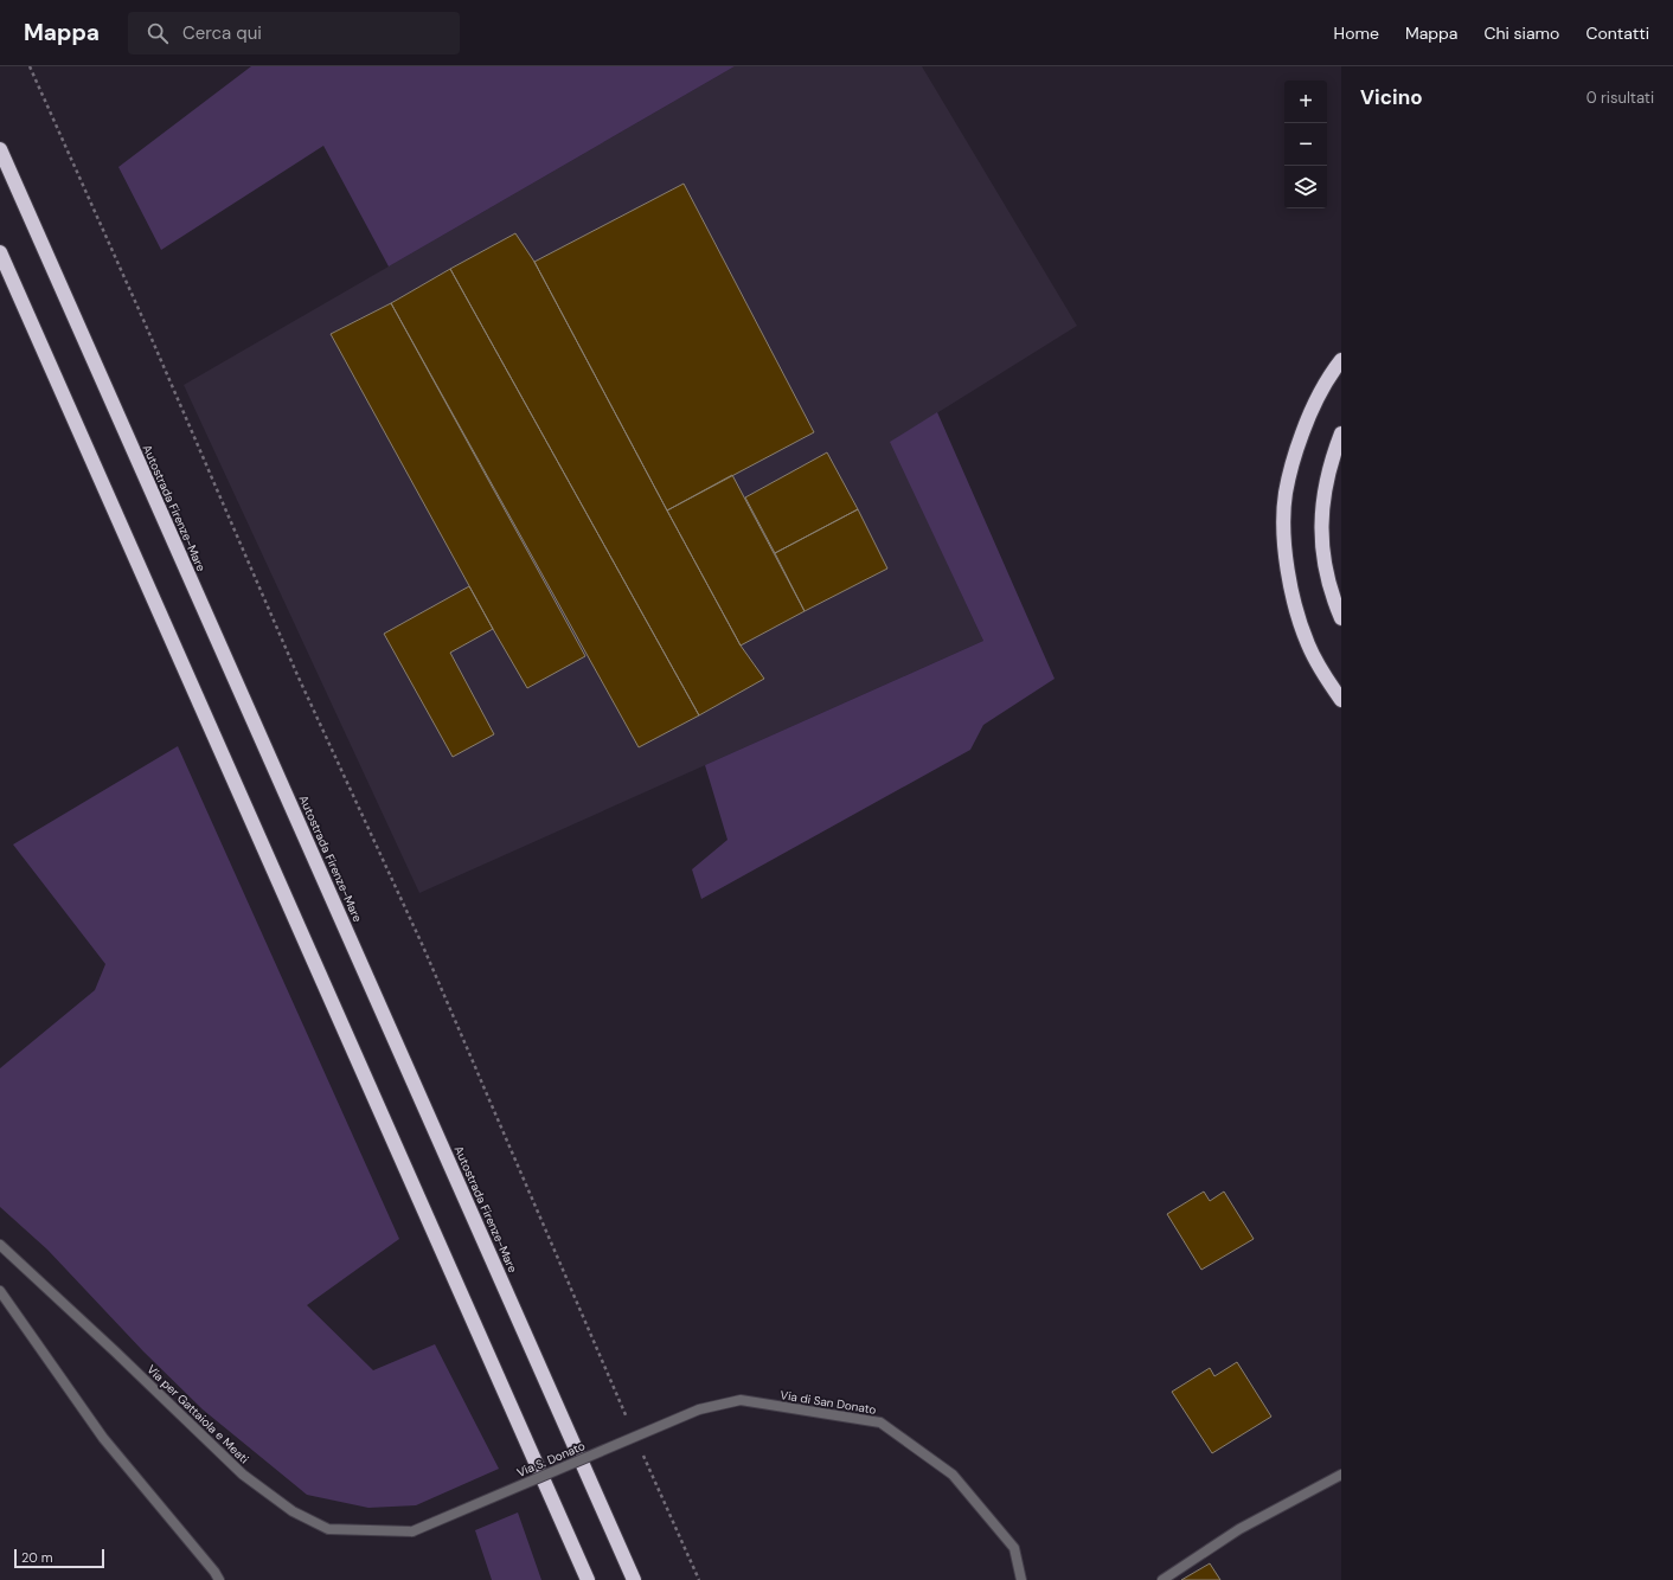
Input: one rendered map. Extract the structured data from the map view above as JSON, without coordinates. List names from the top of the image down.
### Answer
{
  "streets": {
    "highway": ["Autostrada Firenze-Mare"],
    "street": ["Via di San Donato", "Via per Gattaiola e Meati", "Via S. Donato"]
  },
  "crossings": [
    ["Via di San Donato", "Via S. Donato"],
    ["Via per Gattaiola e Meati", "Via S. Donato"]
  ],
  "scale_bar": "20 m",
  "page": {
    "header": "Mappa",
    "search": "Cerca qui",
    "nav": [
      "Home",
      "Mappa",
      "Chi siamo",
      "Contatti"
    ],
    "heading": ["Vicino", "0 risultati"],
    "map_buttons": ["+", "−"],
    "scale": "20 m"
  }
}
